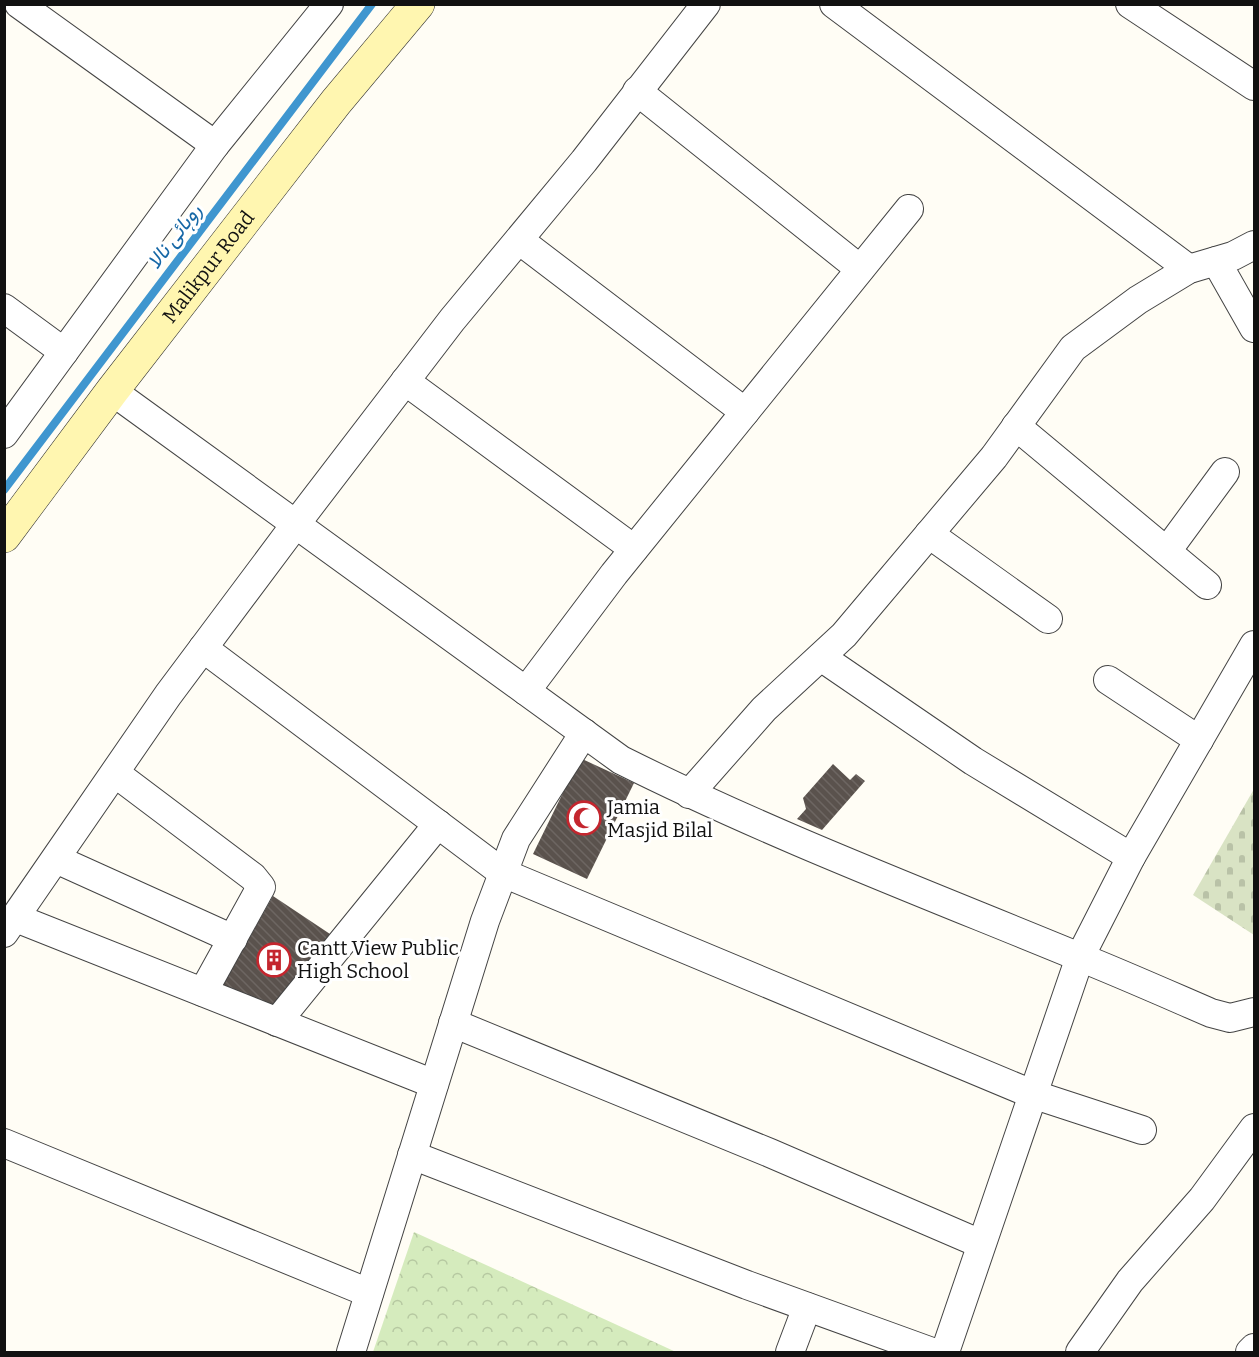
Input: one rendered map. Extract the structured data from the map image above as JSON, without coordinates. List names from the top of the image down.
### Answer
{
  "streets": {
    "street": ["Malikpur Road"]
  },
  "water": ["روہائی نالا"],
  "places": {
    "mosque": ["Jamia Masjid Bilal"],
    "building": ["Cantt View Public High School"]
  }
}
